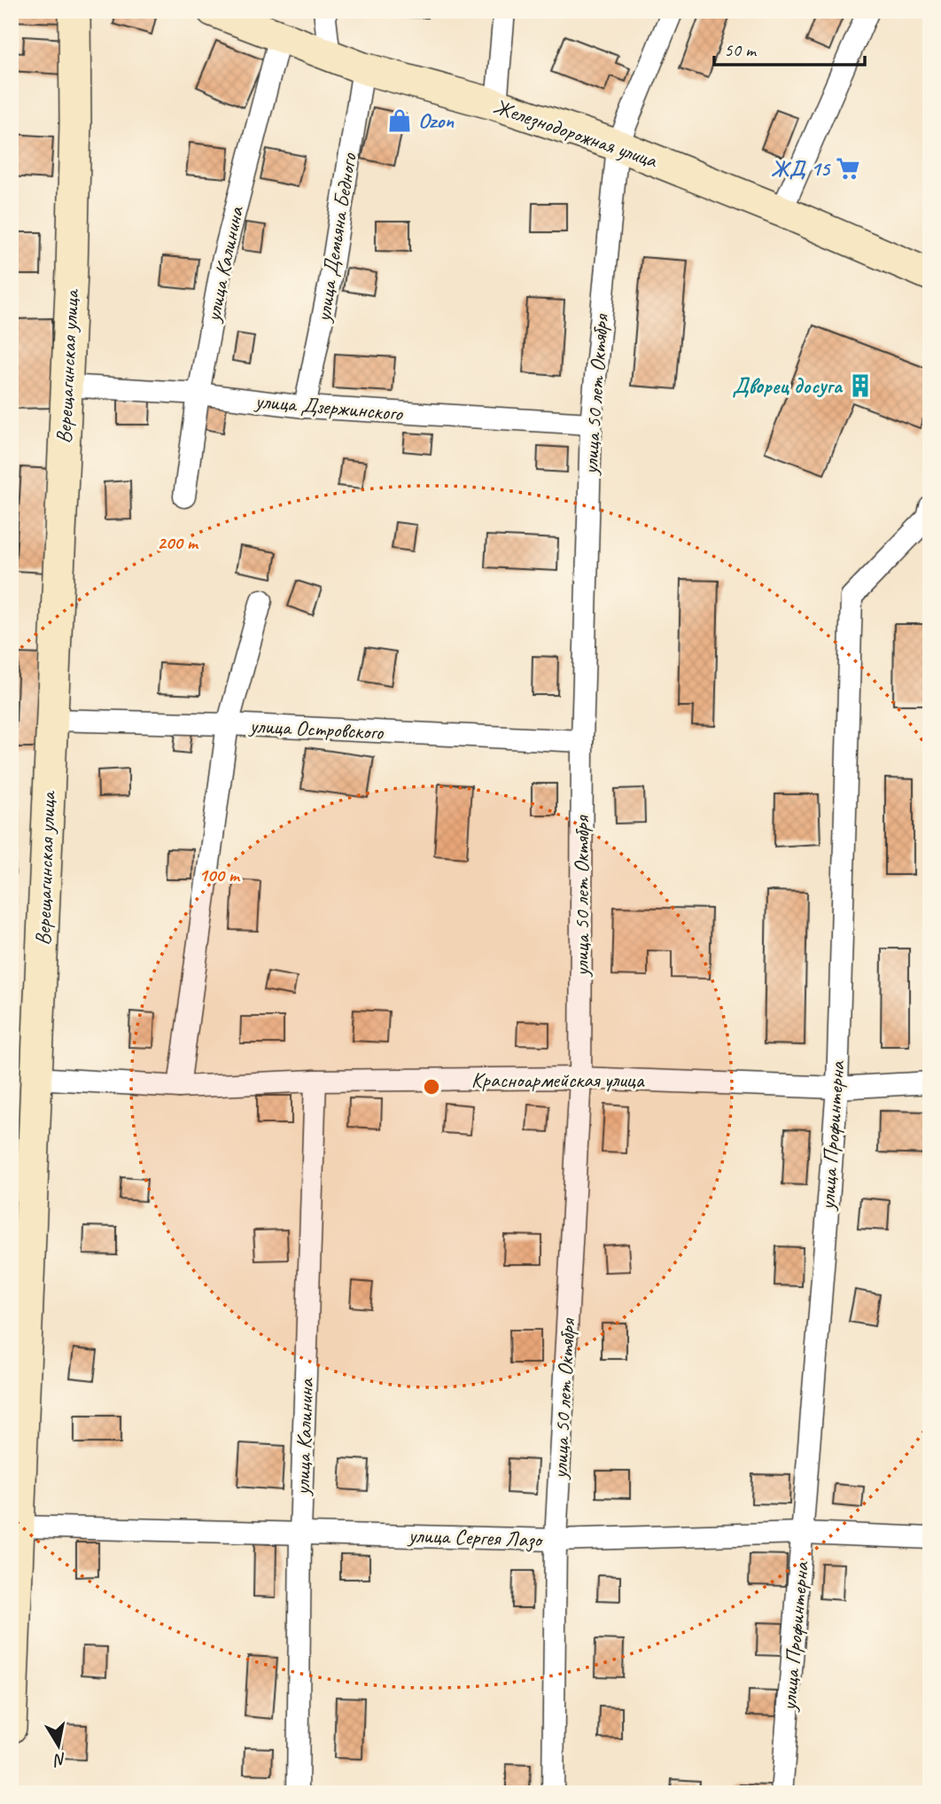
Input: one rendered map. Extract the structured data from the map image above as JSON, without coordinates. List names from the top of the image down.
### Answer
{
  "streets": {
    "main road": ["Железнодорожная улица", "Верещагинская улица"],
    "street": [
      "улица Демьяна Бедного",
      "улица Калинина",
      "улица 50 лет Октября",
      "улица Дзержинского",
      "улица Островского",
      "Красноармейская улица",
      "улица Профинтерна",
      "улица Сергея Лазо"
    ]
  },
  "crossings": [
    ["Железнодорожная улица", "улица Демьяна Бедного"],
    ["Железнодорожная улица", "улица Калинина"],
    ["Железнодорожная улица", "улица 50 лет Октября"],
    ["улица Демьяна Бедного", "улица Дзержинского"],
    ["улица Калинина", "улица Дзержинского"],
    ["улица Калинина", "Красноармейская улица"],
    ["улица Калинина", "улица Сергея Лазо"],
    ["Верещагинская улица", "улица Дзержинского"],
    ["Верещагинская улица", "улица Островского"],
    ["Верещагинская улица", "Красноармейская улица"],
    ["Верещагинская улица", "улица Сергея Лазо"],
    ["улица 50 лет Октября", "улица Дзержинского"],
    ["улица 50 лет Октября", "улица Островского"],
    ["улица 50 лет Октября", "Красноармейская улица"],
    ["улица 50 лет Октября", "улица Сергея Лазо"],
    ["Красноармейская улица", "улица Профинтерна"],
    ["улица Профинтерна", "улица Сергея Лазо"]
  ],
  "places": {
    "shop": ["Ozon"],
    "supermarket": ["ЖД 15"],
    "building": ["Дворец досуга"]
  },
  "scale_bar": "50 m",
  "north": "bottom",
  "rings": ["200 m", "100 m"]
}
